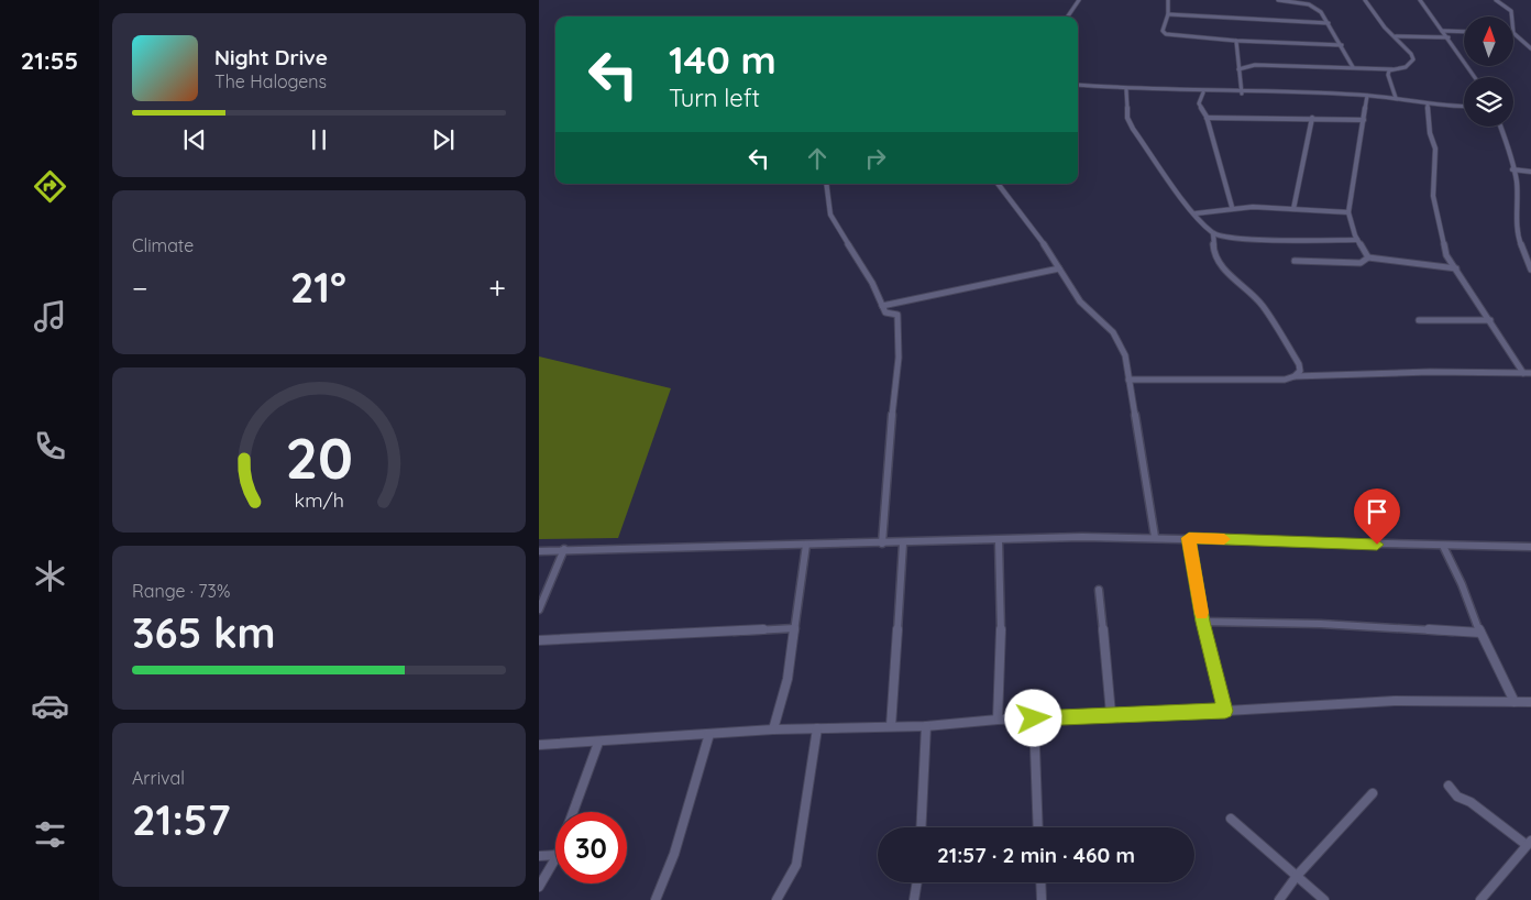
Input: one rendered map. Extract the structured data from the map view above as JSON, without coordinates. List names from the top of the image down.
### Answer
{
  "north": "top",
  "page": {
    "tabs": "21:55",
    "turn": ["140 m", "Turn left"],
    "song": ["Night Drive", "The Halogens"],
    "tile": [
      "Climate",
      ["Range · 73%", "365 km"],
      ["Arrival", "21:57"]
    ],
    "heat": ["−", "21°", "+"],
    "limit": "30",
    "trip": "21:57 · 2 min · 460 m",
    "gauge": ["20", "km/h"]
  }
}
